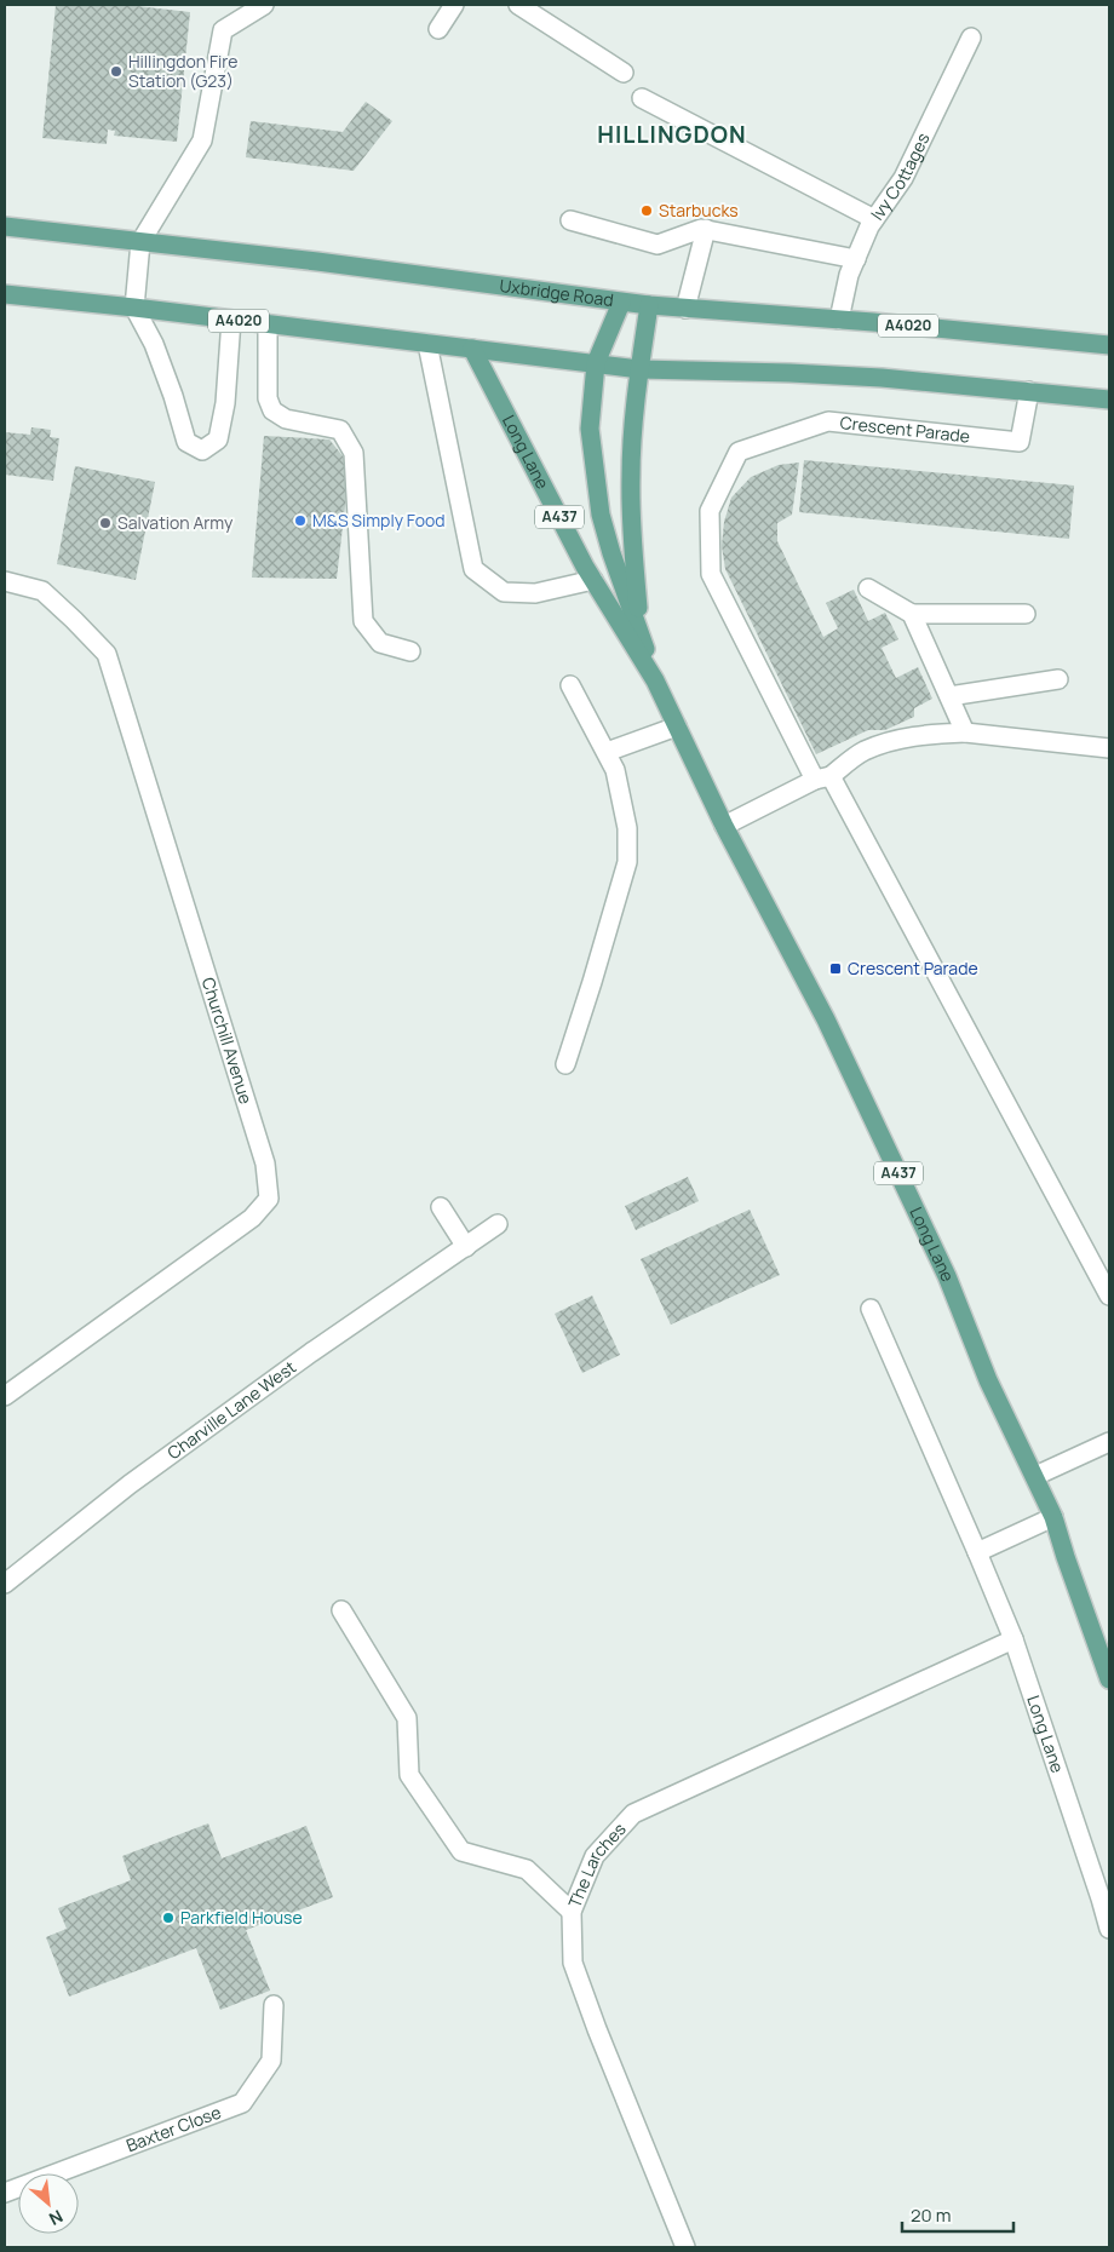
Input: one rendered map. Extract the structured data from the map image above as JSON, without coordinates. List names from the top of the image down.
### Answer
{
  "streets": {
    "main road": [
      "Uxbridge Road",
      "A4020",
      "Long Lane",
      "A437"
    ],
    "street": [
      "Ivy Cottages",
      "Crescent Parade",
      "Churchill Avenue",
      "Charville Lane West",
      "The Larches",
      "Baxter Close"
    ]
  },
  "crossings": [
    ["Ivy Cottages", "Uxbridge Road"],
    ["Uxbridge Road", "Long Lane"],
    ["A4020", "Crescent Parade"],
    ["A4020", "Long Lane"],
    ["Long Lane", "The Larches"]
  ],
  "districts": ["HILLINGDON"],
  "places": {
    "other": [
      "Hillingdon Fire Station (G23)",
      "Starbucks",
      "M&S Simply Food",
      "Salvation Army",
      "Parkfield House"
    ],
    "transit": ["Crescent Parade"]
  },
  "scale_bar": "20 m",
  "north": "bottom right"
}
